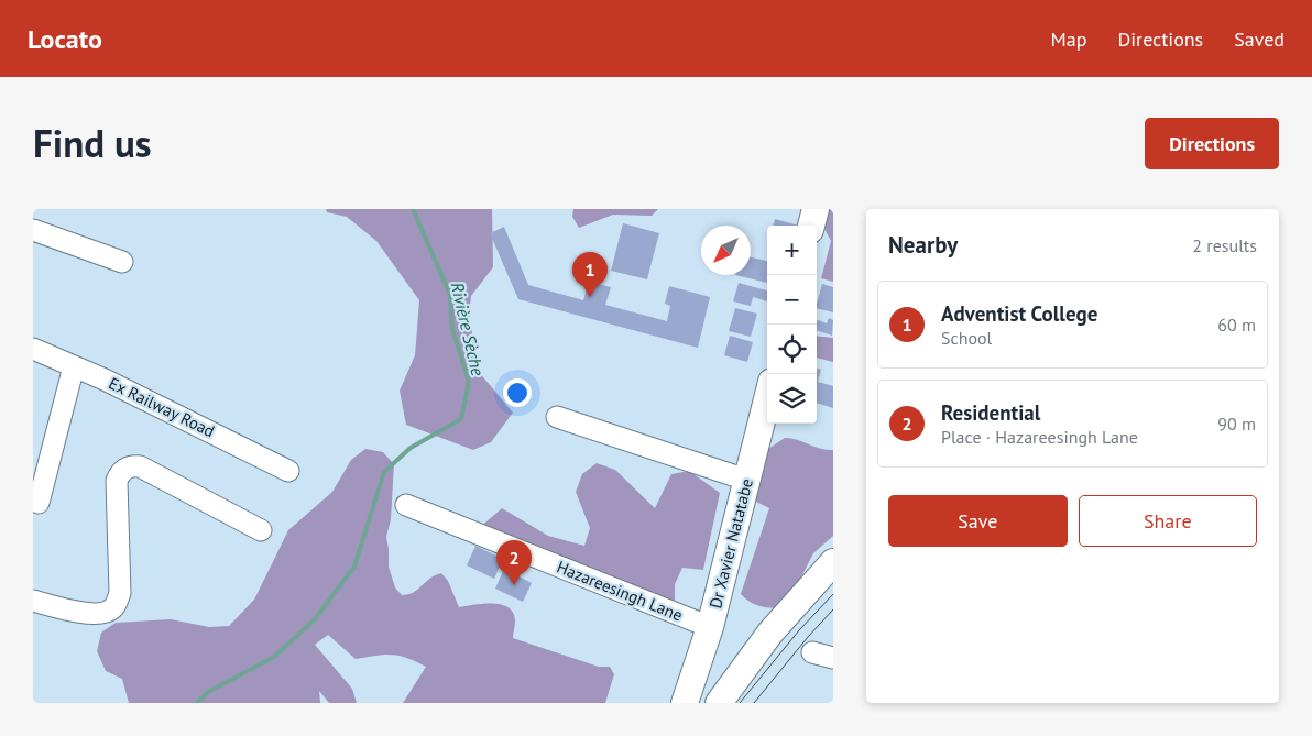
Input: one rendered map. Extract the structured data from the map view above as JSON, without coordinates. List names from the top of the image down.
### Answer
{
  "streets": {
    "main road": ["Dr Xavier Natatabe"],
    "street": ["Ex Railway Road", "Hazareesingh Lane"]
  },
  "crossings": [
    ["Dr Xavier Natatabe", "Hazareesingh Lane"]
  ],
  "water": ["Rivière Sèche"],
  "north": "bottom left",
  "page": {
    "header": "Locato",
    "nav": ["Map", "Directions", "Saved"],
    "title": "Find us",
    "buttons": [
      "Directions",
      ["Save", "Share"]
    ],
    "heading": ["Nearby", "2 results"],
    "map_buttons": ["+", "−"],
    "pins": ["1", "2"],
    "list": [
      {
        "mark": "1",
        "name": "Adventist College",
        "note": "School",
        "value": "60 m"
      },
      {
        "mark": "2",
        "name": "Residential",
        "note": "Place · Hazareesingh Lane",
        "value": "90 m"
      }
    ]
  }
}
